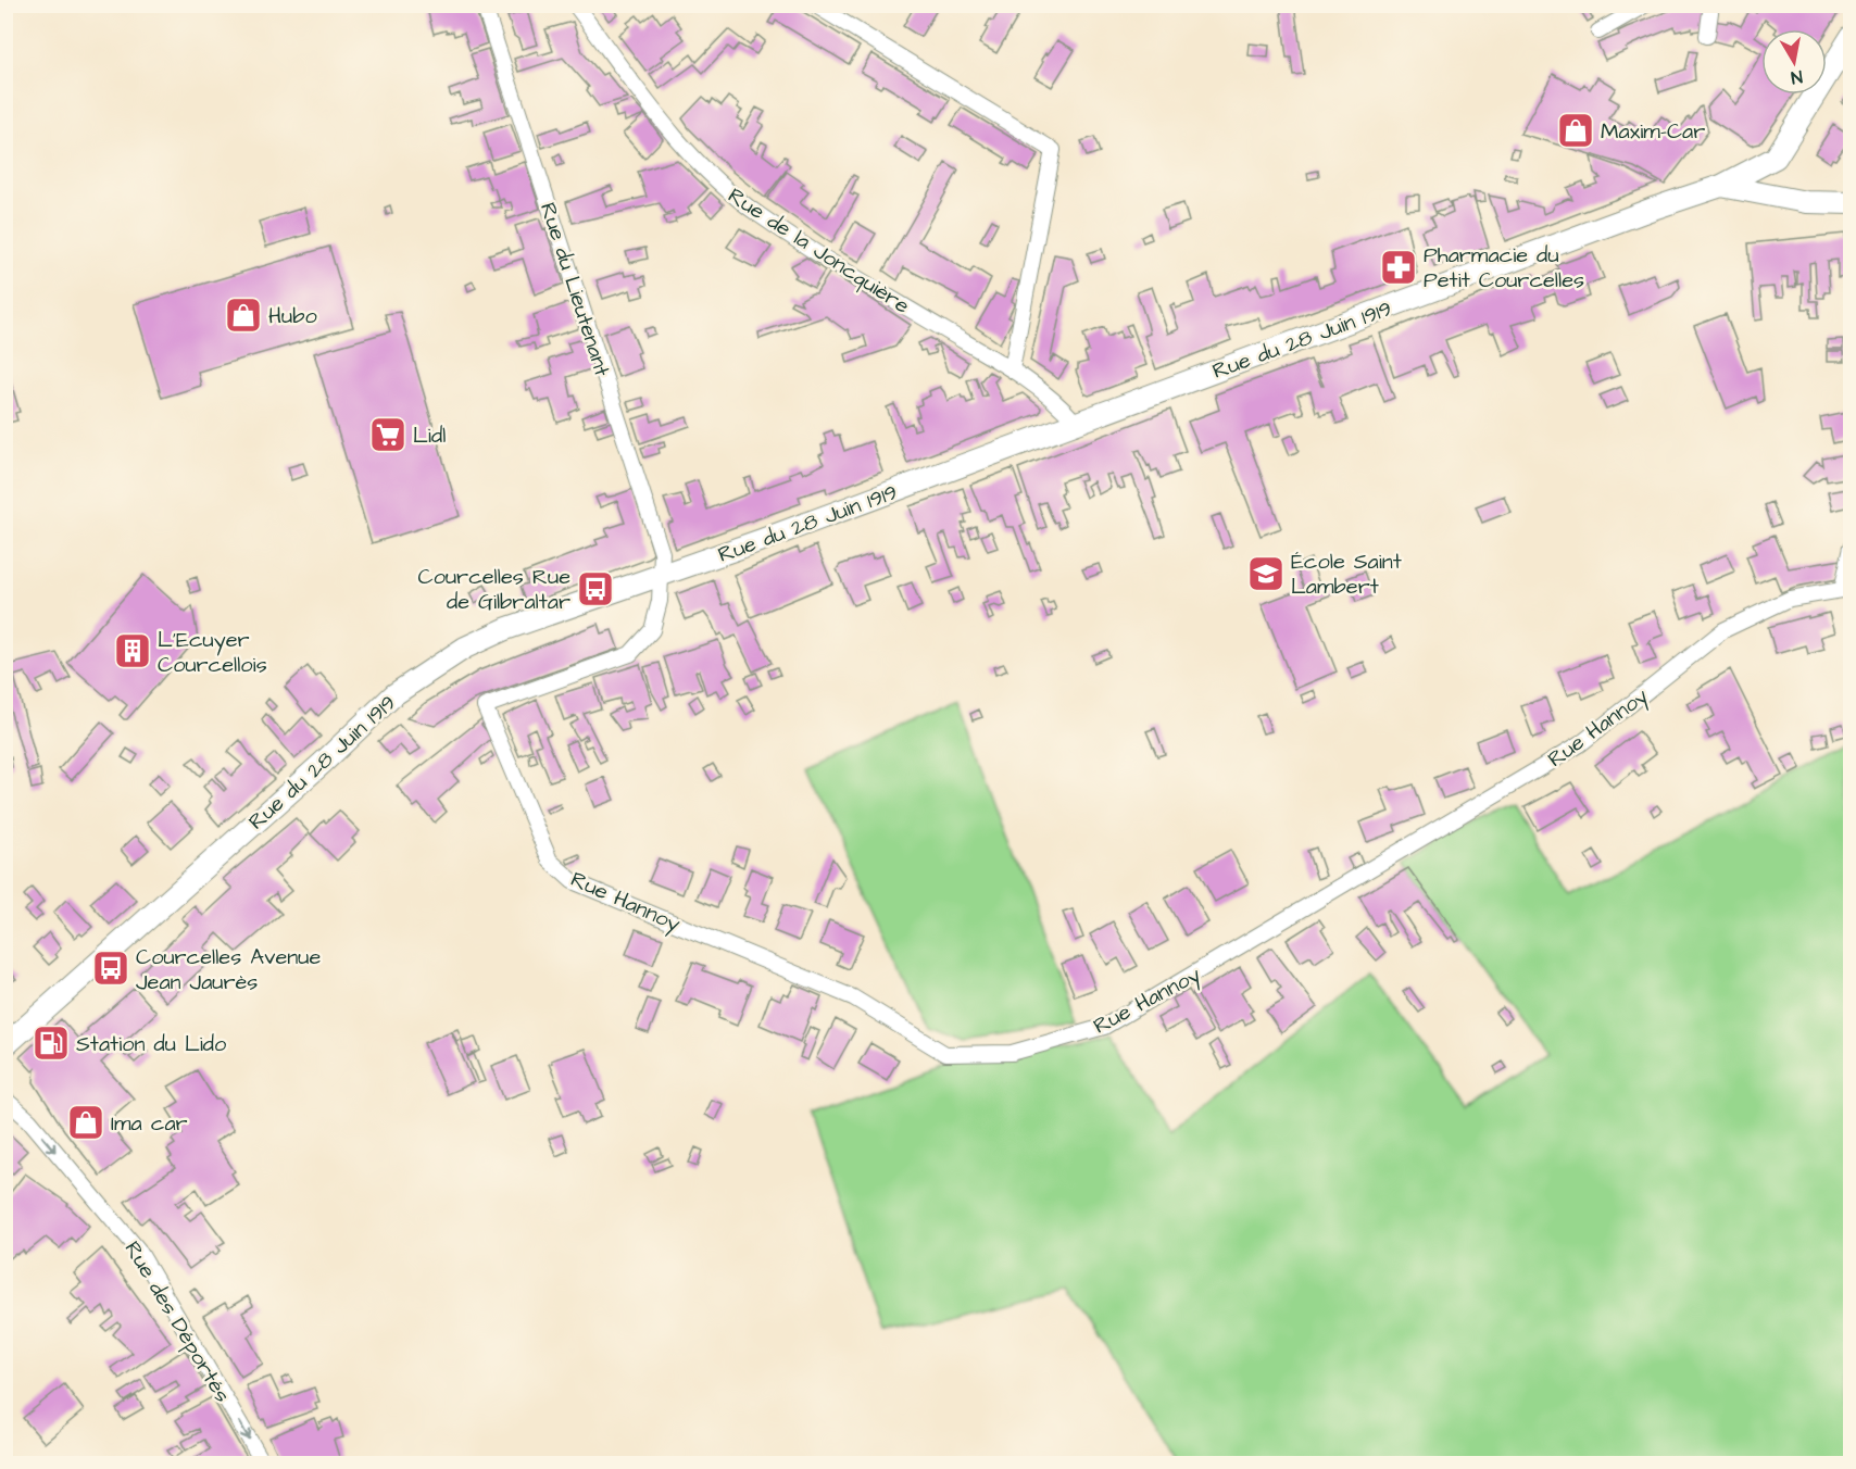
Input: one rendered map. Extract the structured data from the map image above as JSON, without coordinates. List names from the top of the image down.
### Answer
{
  "streets": {
    "main road": ["Rue du 28 Juin 1919"],
    "street": [
      "Rue de la Joncquière",
      "Rue du Lieutenant",
      "Rue Hannoy",
      "Rue des Déportés"
    ]
  },
  "crossings": [
    ["Rue de la Joncquière", "Rue du 28 Juin 1919"],
    ["Rue du Lieutenant", "Rue du 28 Juin 1919"],
    ["Rue du Lieutenant", "Rue Hannoy"]
  ],
  "one_way": ["Rue des Déportés"],
  "places": {
    "shop": ["Maxim-Car", "Hubo", "Ima car"],
    "pharmacy": ["Pharmacie du Petit Courcelles"],
    "supermarket": ["Lidl"],
    "school or university": ["École Saint Lambert"],
    "bus stop": ["Courcelles Rue de Gilbraltar", "Courcelles Avenue Jean Jaurès"],
    "building": ["L'Ecuyer Courcellois"],
    "fuel station": ["Station du Lido"]
  },
  "north": "bottom"
}
